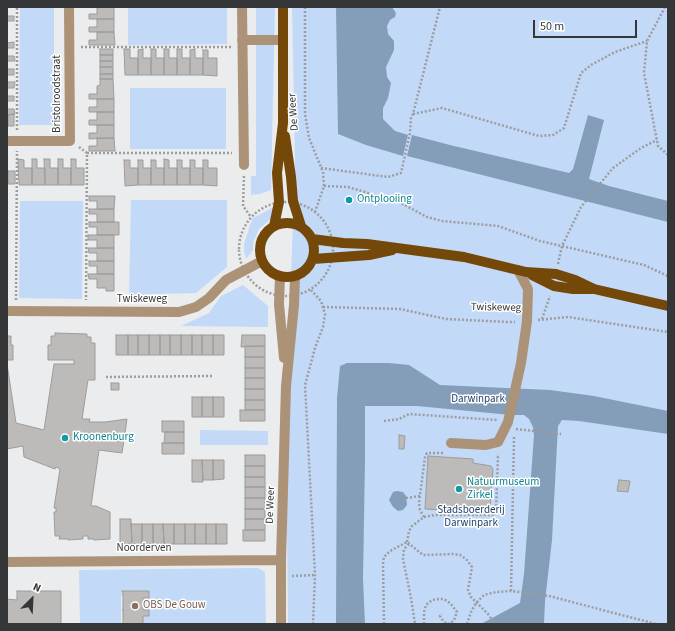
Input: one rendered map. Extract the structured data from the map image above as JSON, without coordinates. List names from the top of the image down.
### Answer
{
  "streets": {
    "main road": ["De Weer"],
    "street": ["Bristolroodstraat", "Twiskeweg", "Noorderven"]
  },
  "crossings": [
    ["De Weer", "Twiskeweg"],
    ["De Weer", "Noorderven"]
  ],
  "parks": ["Darwinpark", "Stadsboerderij Darwinpark"],
  "places": [
    "Ontplooiing",
    "Kroonenburg",
    "Natuurmuseum Zirkel",
    "OBS De Gouw"
  ],
  "scale_bar": "50 m",
  "north": "top right"
}
